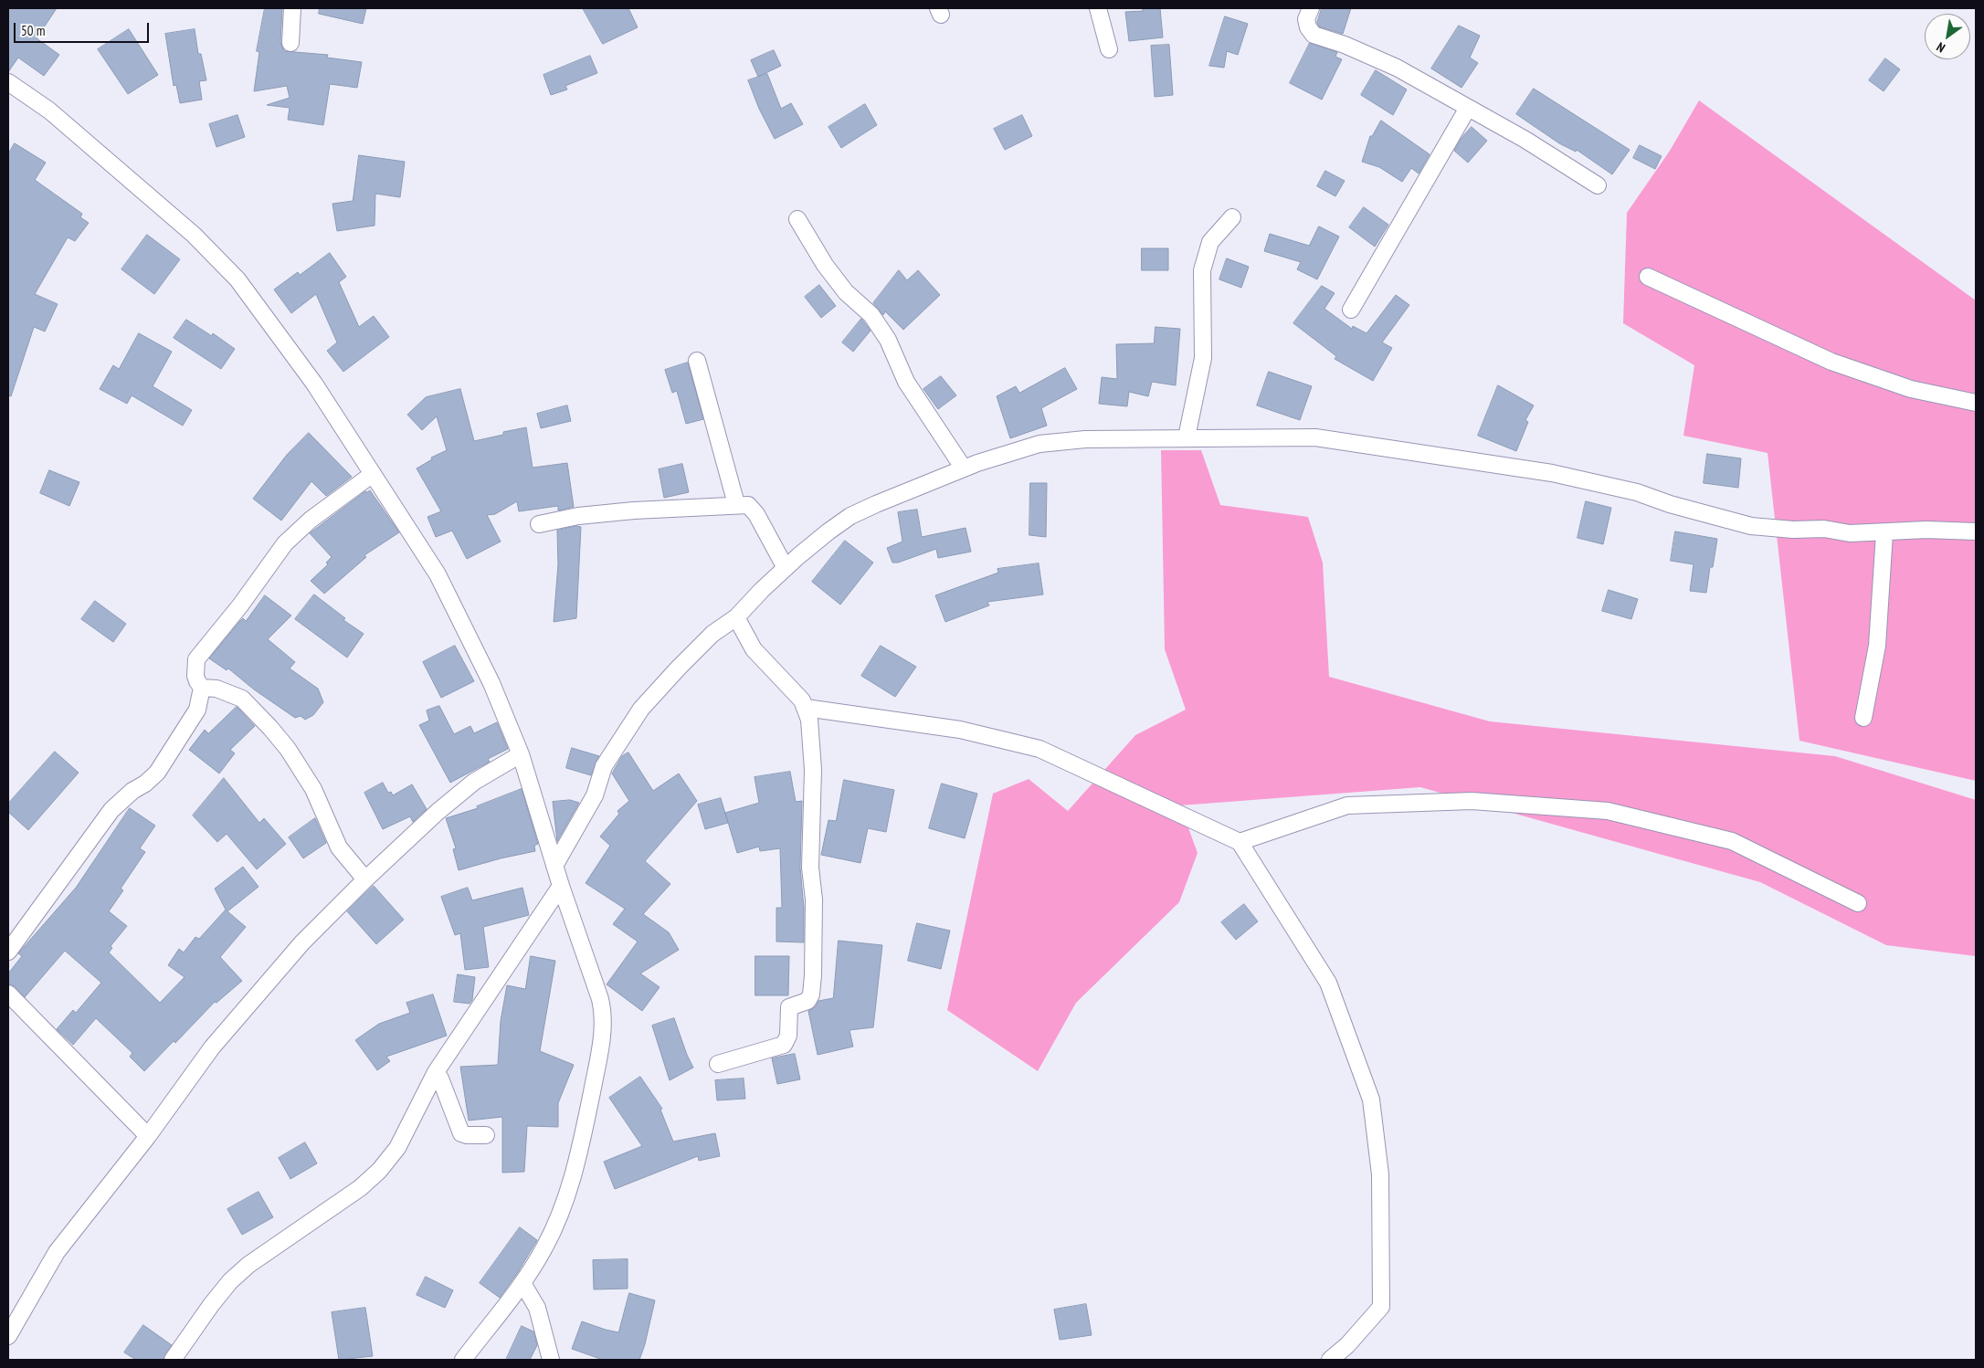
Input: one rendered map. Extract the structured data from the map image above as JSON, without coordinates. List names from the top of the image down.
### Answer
{
  "scale_bar": "50 m",
  "north": "bottom left"
}
